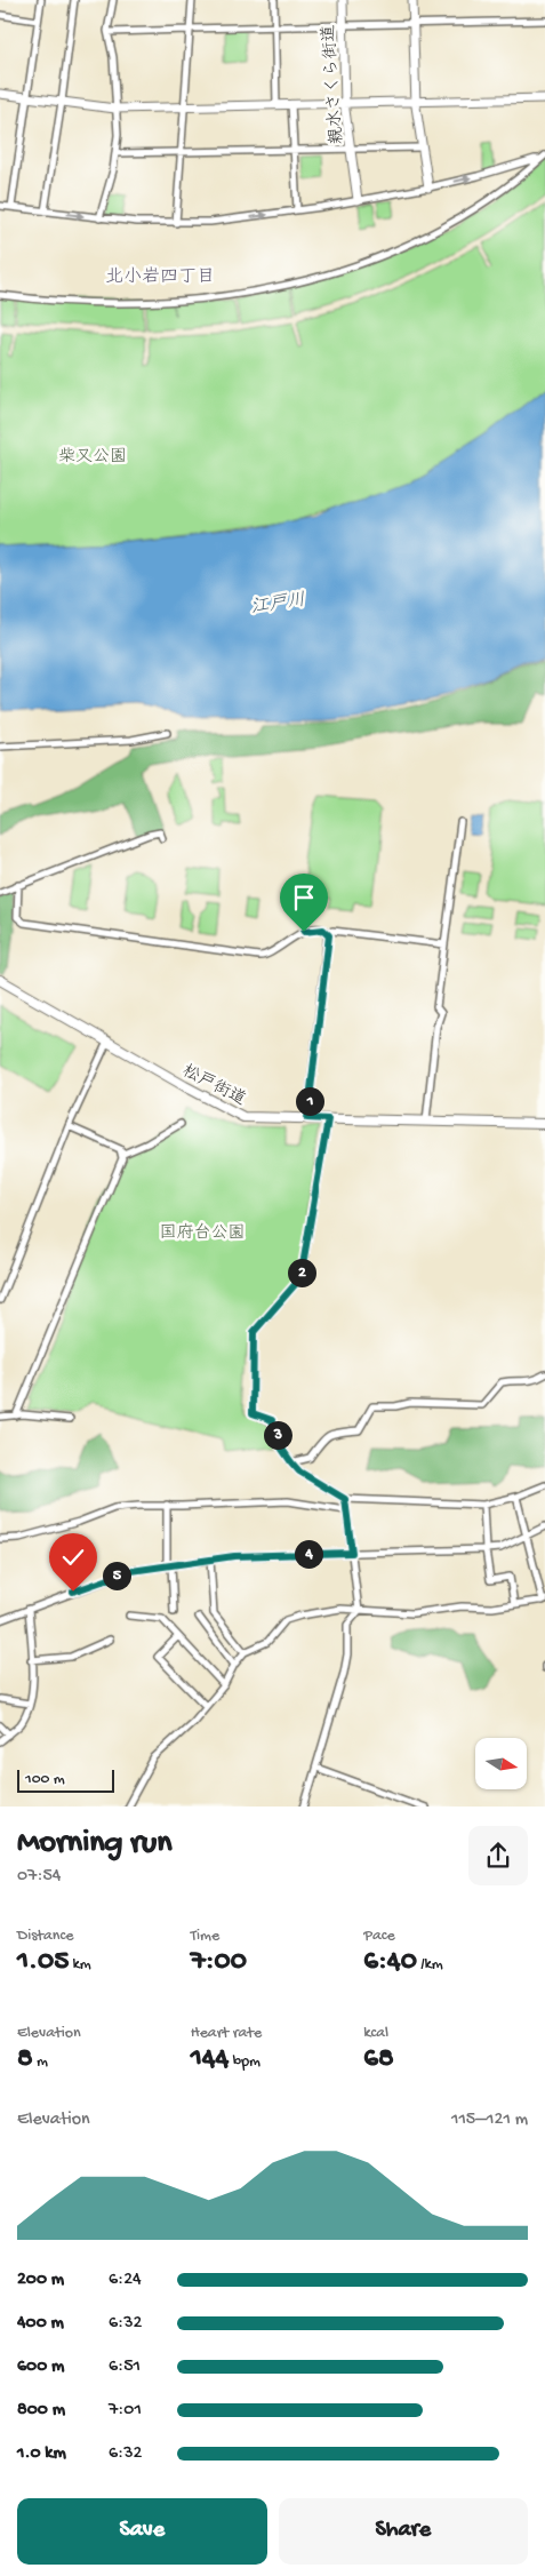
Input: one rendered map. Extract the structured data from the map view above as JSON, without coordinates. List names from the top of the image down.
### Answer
{
  "streets": {
    "main road": ["松戸街道"],
    "street": ["親水さくら街道"]
  },
  "districts": ["北小岩四丁目"],
  "water": ["江戸川"],
  "parks": ["柴又公園", "国府台公園"],
  "scale_bar": "100 m",
  "north": "right",
  "page": {
    "pins": [
      "1",
      "2",
      "3",
      "4",
      "5"
    ],
    "scale": "100 m",
    "heading": ["Morning run", "07:54"],
    "stats": [
      ["Distance", "1.05 km"],
      ["Time", "7:00"],
      ["Pace", "6:40 /km"],
      ["Elevation", "8 m"],
      ["Heart rate", "144 bpm"],
      ["kcal", "68"]
    ],
    "chart": ["Elevation", "115–121 m"],
    "list": [
      {
        "name": "200 m",
        "note": "6:24"
      },
      {
        "name": "400 m",
        "note": "6:32"
      },
      {
        "name": "600 m",
        "note": "6:51"
      },
      {
        "name": "800 m",
        "note": "7:01"
      },
      {
        "name": "1.0 km",
        "note": "6:32"
      }
    ],
    "buttons": ["Save", "Share"]
  }
}
